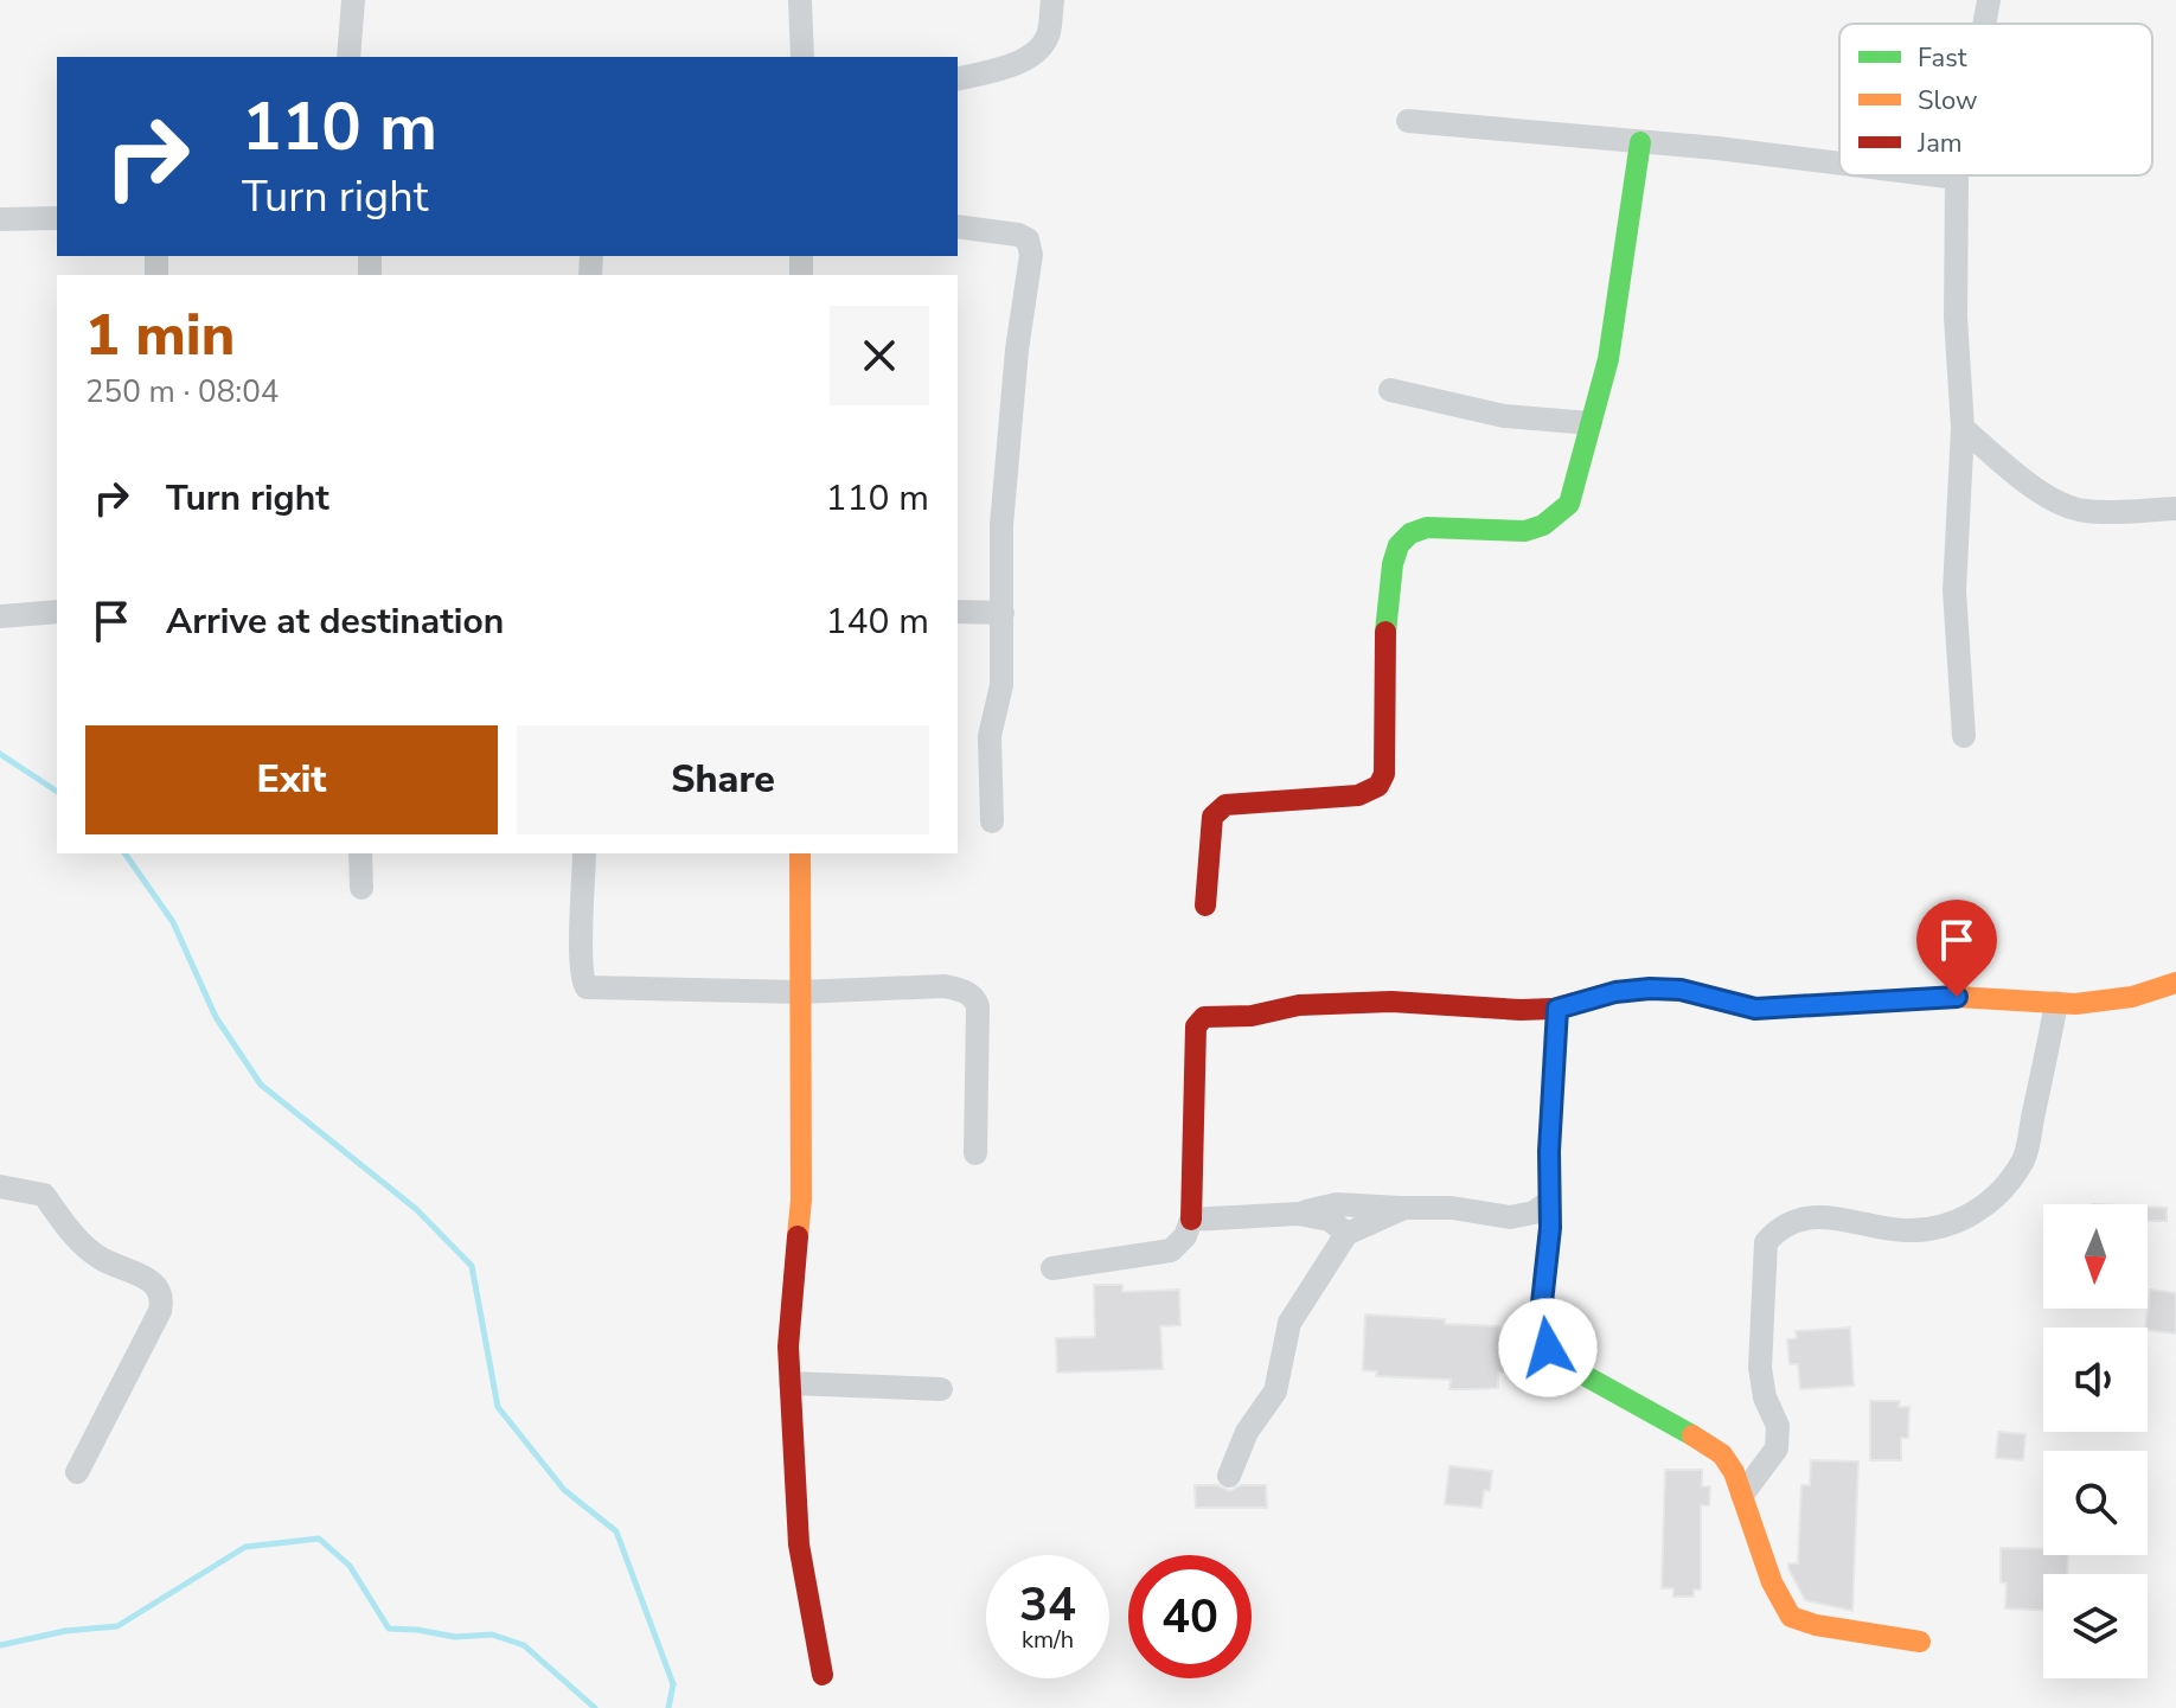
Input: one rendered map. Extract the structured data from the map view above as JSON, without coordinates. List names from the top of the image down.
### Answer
{
  "legend": ["Fast", "Slow", "Jam"],
  "north": "bottom",
  "page": {
    "turn": ["110 m", "Turn right"],
    "heading": ["1 min", "250 m · 08:04"],
    "list": [
      {
        "name": "Turn right",
        "value": "110 m"
      },
      {
        "name": "Arrive at destination",
        "value": "140 m"
      }
    ],
    "buttons": ["Exit", "Share"],
    "speed": "34 km/h",
    "limit": "40"
  }
}
